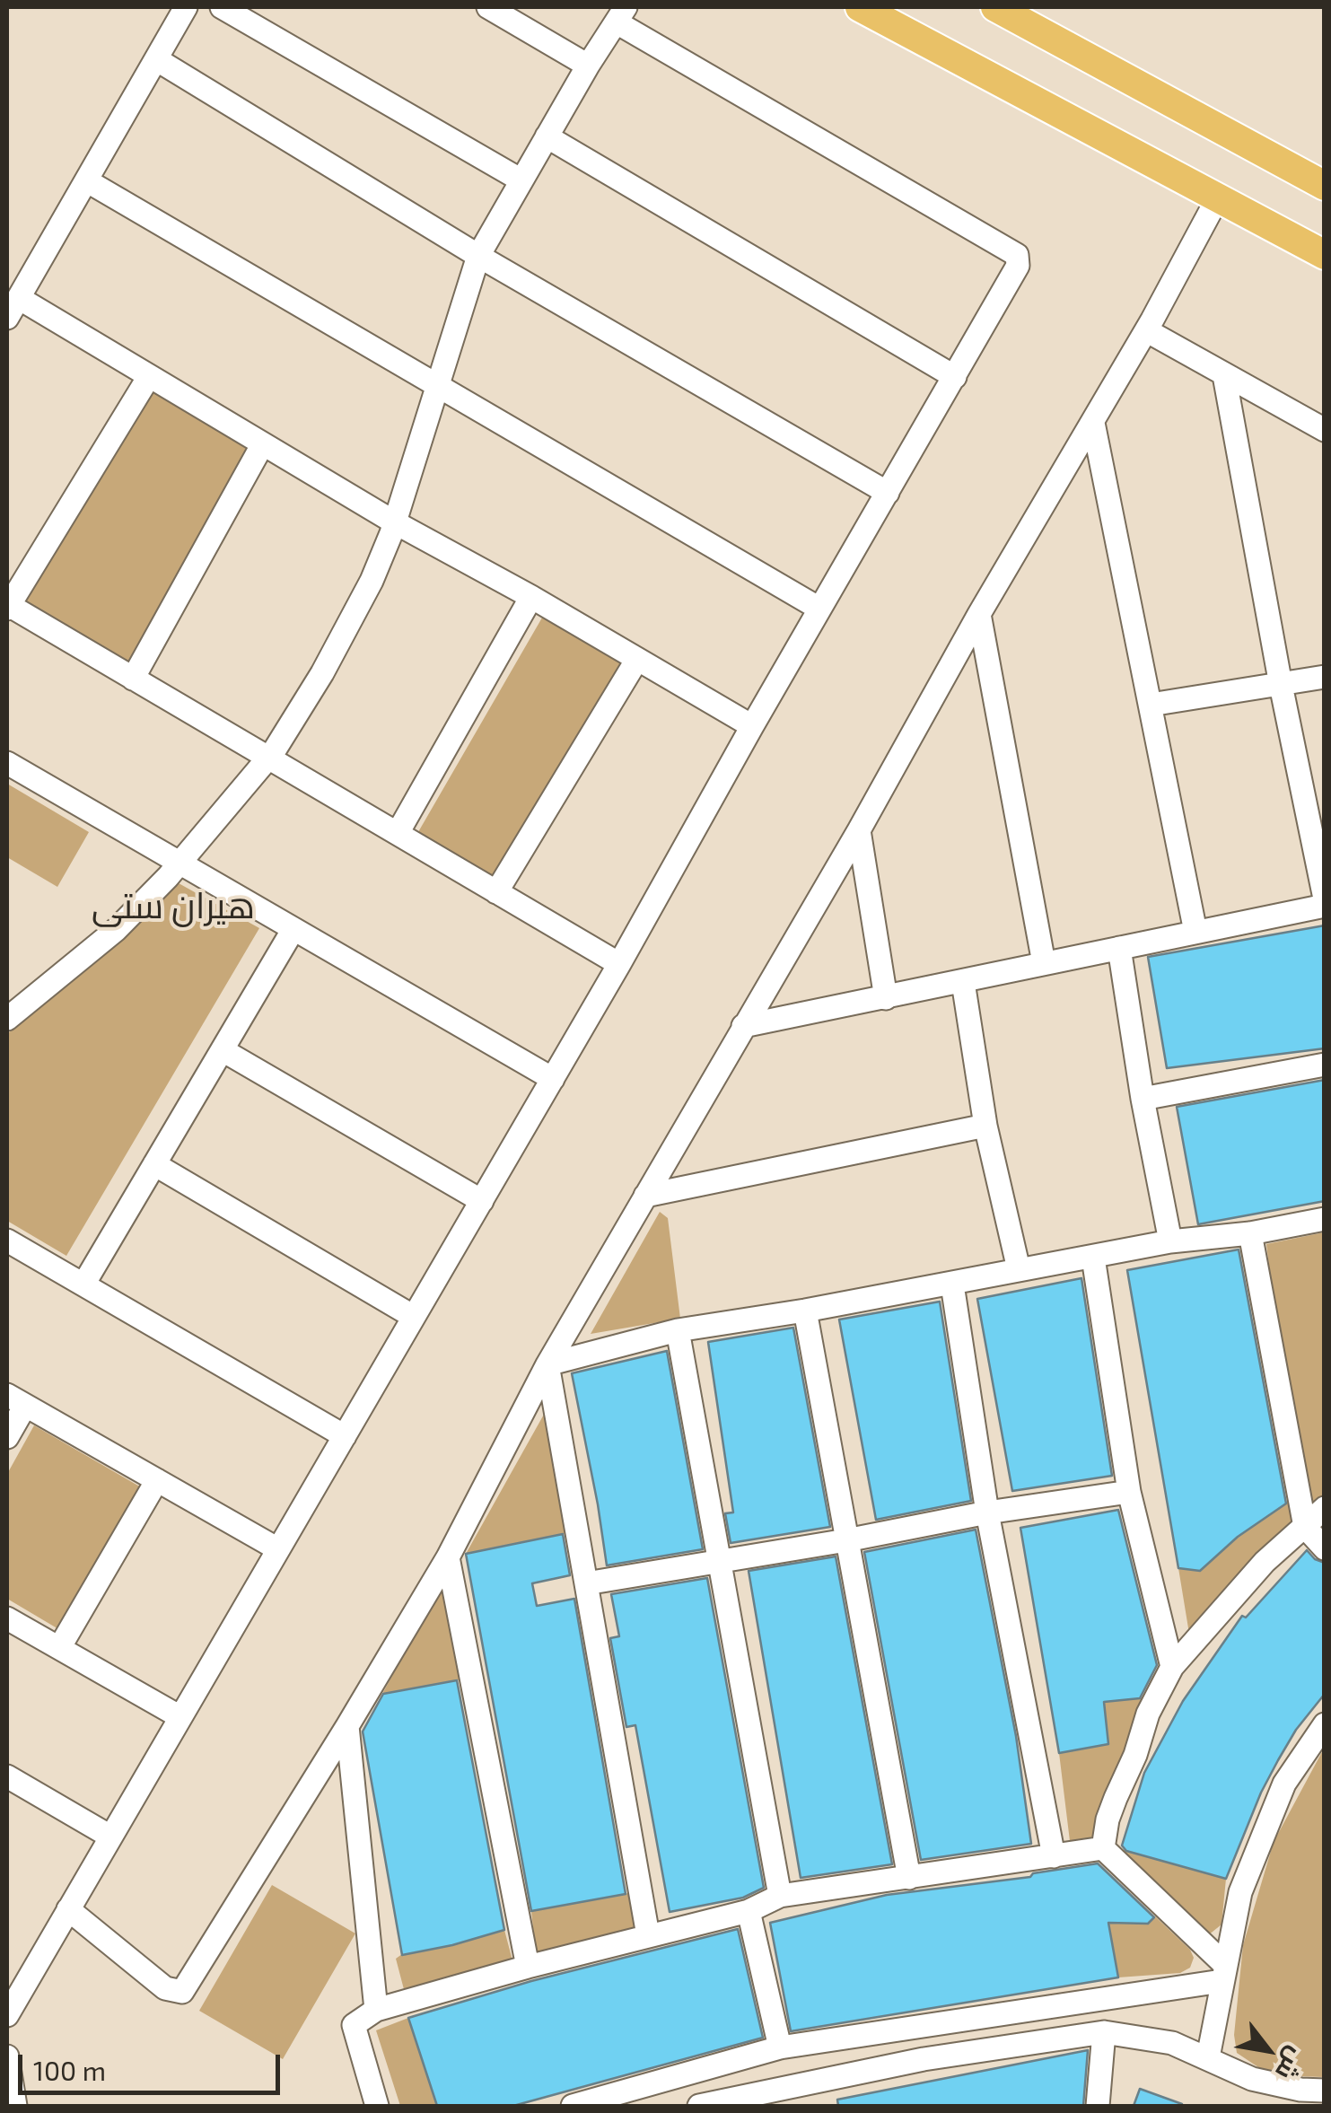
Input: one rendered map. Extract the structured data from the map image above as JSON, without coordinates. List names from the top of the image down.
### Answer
{
  "districts": ["هیران ستی"],
  "scale_bar": "100 m",
  "north": "bottom right"
}
